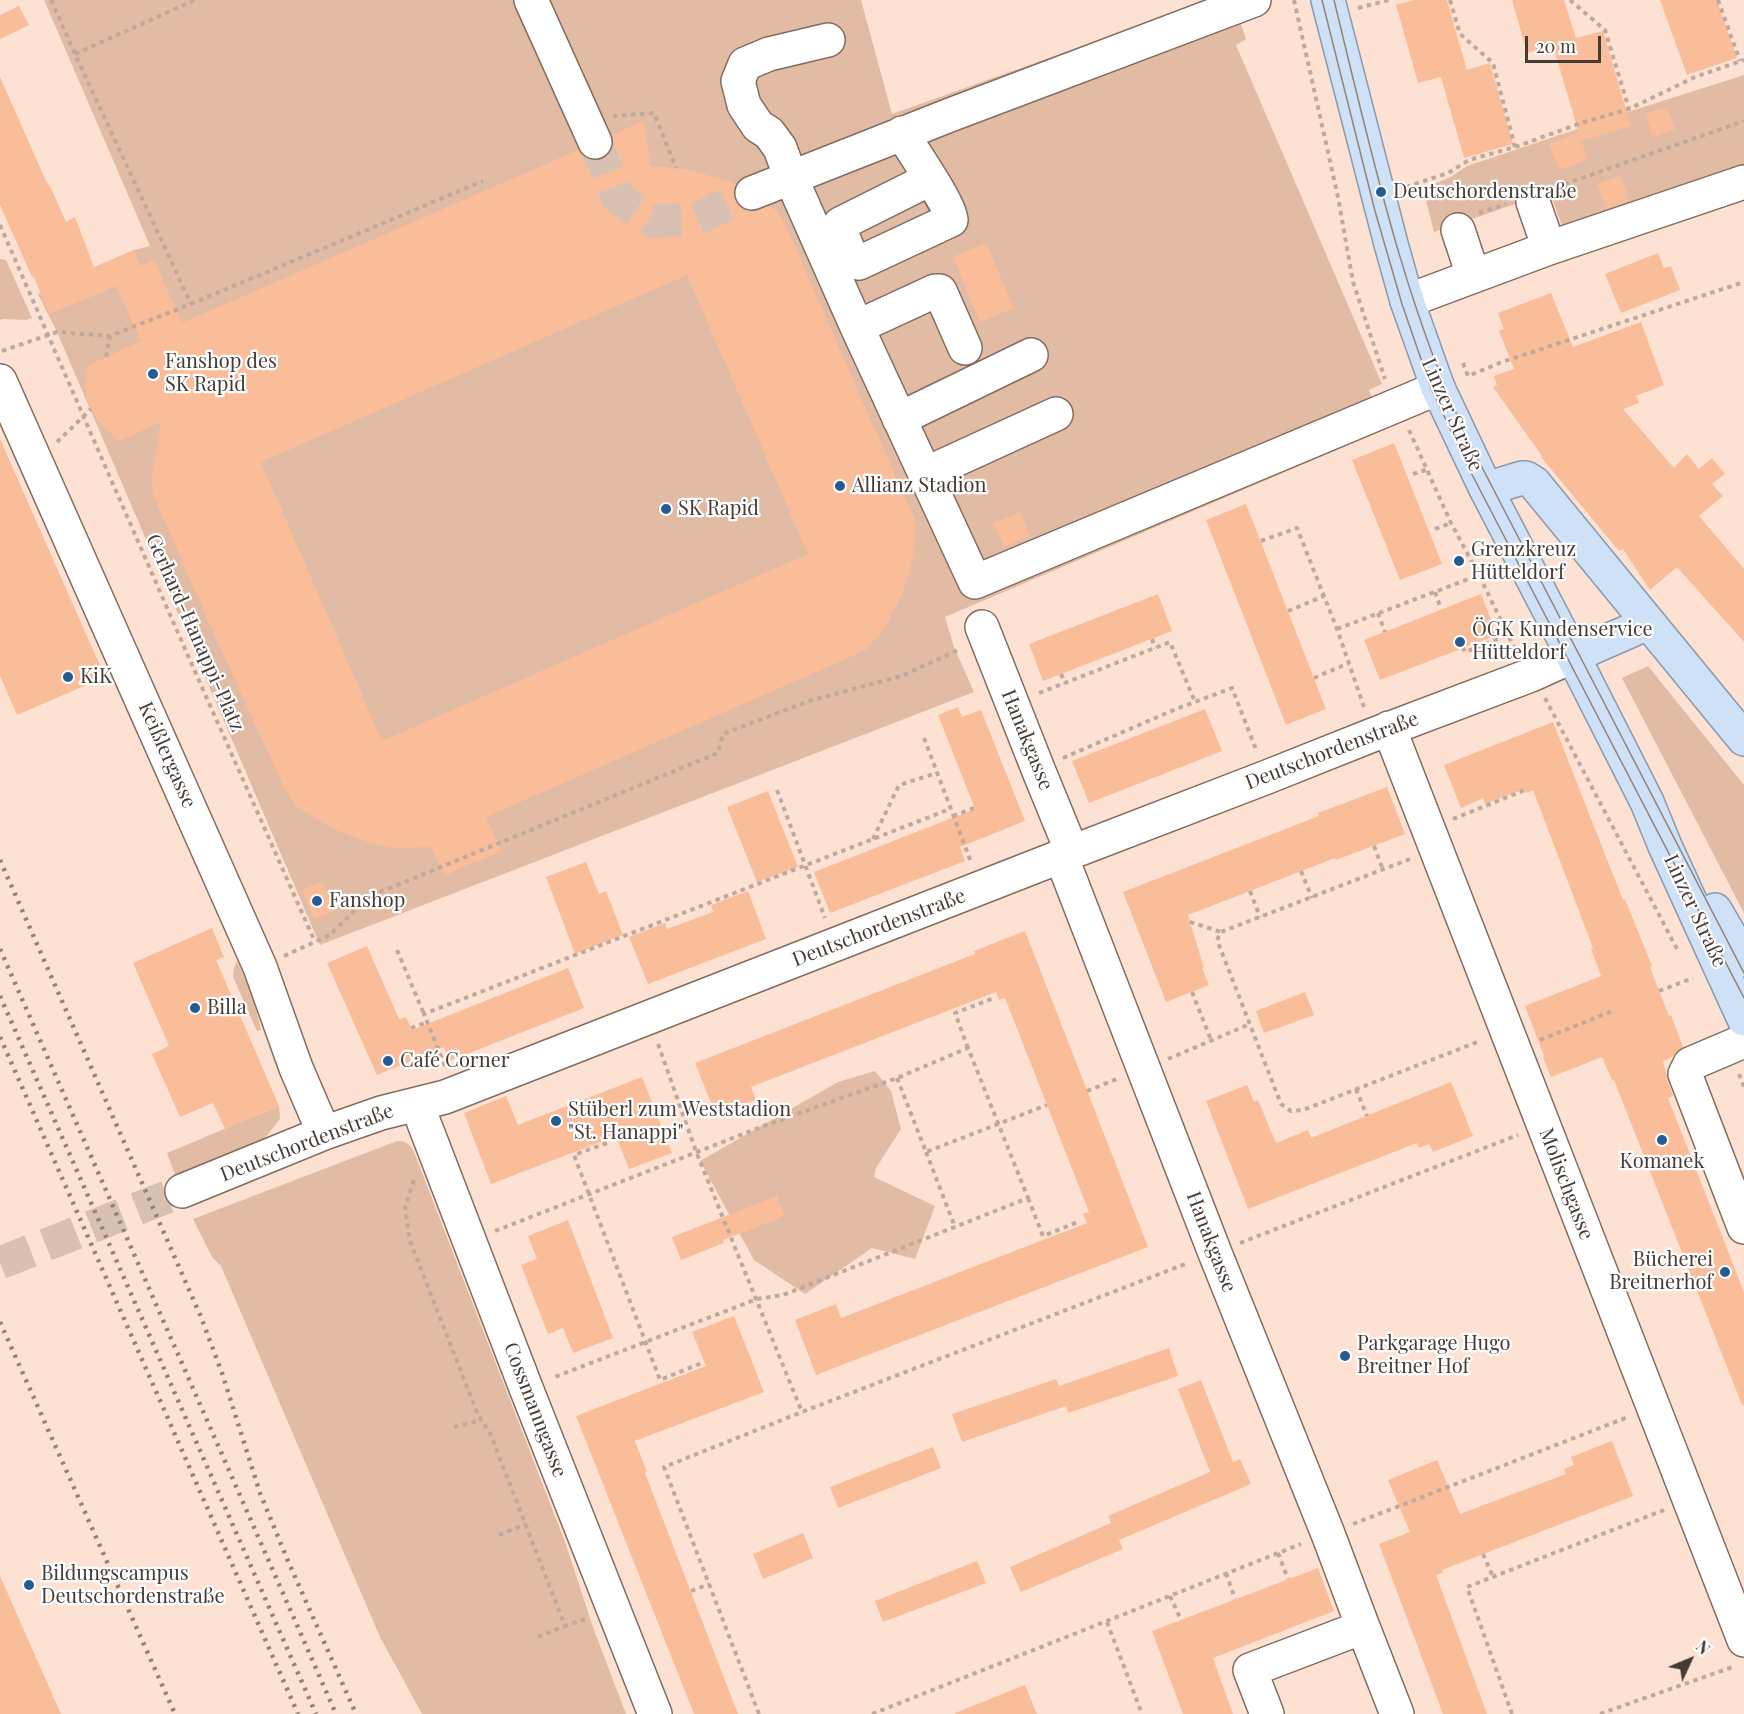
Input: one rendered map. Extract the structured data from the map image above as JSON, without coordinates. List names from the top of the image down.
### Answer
{
  "streets": {
    "main road": ["Linzer Straße"],
    "street": [
      "Hanakgasse",
      "Deutschordenstraße",
      "Keißlergasse",
      "Molischgasse",
      "Cossmanngasse"
    ],
    "path": ["Gerhard-Hanappi-Platz"]
  },
  "crossings": [
    ["Linzer Straße", "Deutschordenstraße"],
    ["Hanakgasse", "Deutschordenstraße"],
    ["Deutschordenstraße", "Keißlergasse"],
    ["Deutschordenstraße", "Molischgasse"],
    ["Deutschordenstraße", "Cossmanngasse"]
  ],
  "places": [
    "Deutschordenstraße",
    "Fanshop des SK Rapid",
    "Allianz Stadion",
    "SK Rapid",
    "Grenzkreuz Hütteldorf",
    "ÖGK Kundenservice Hütteldorf",
    "KiK",
    "Fanshop",
    "Billa",
    "Café Corner",
    "Stüberl zum Weststadion \"St. Hanappi\"",
    "Komanek",
    "Bücherei Breitnerhof",
    "Parkgarage Hugo Breitner Hof",
    "Bildungscampus Deutschordenstraße"
  ],
  "scale_bar": "20 m",
  "north": "top right"
}
